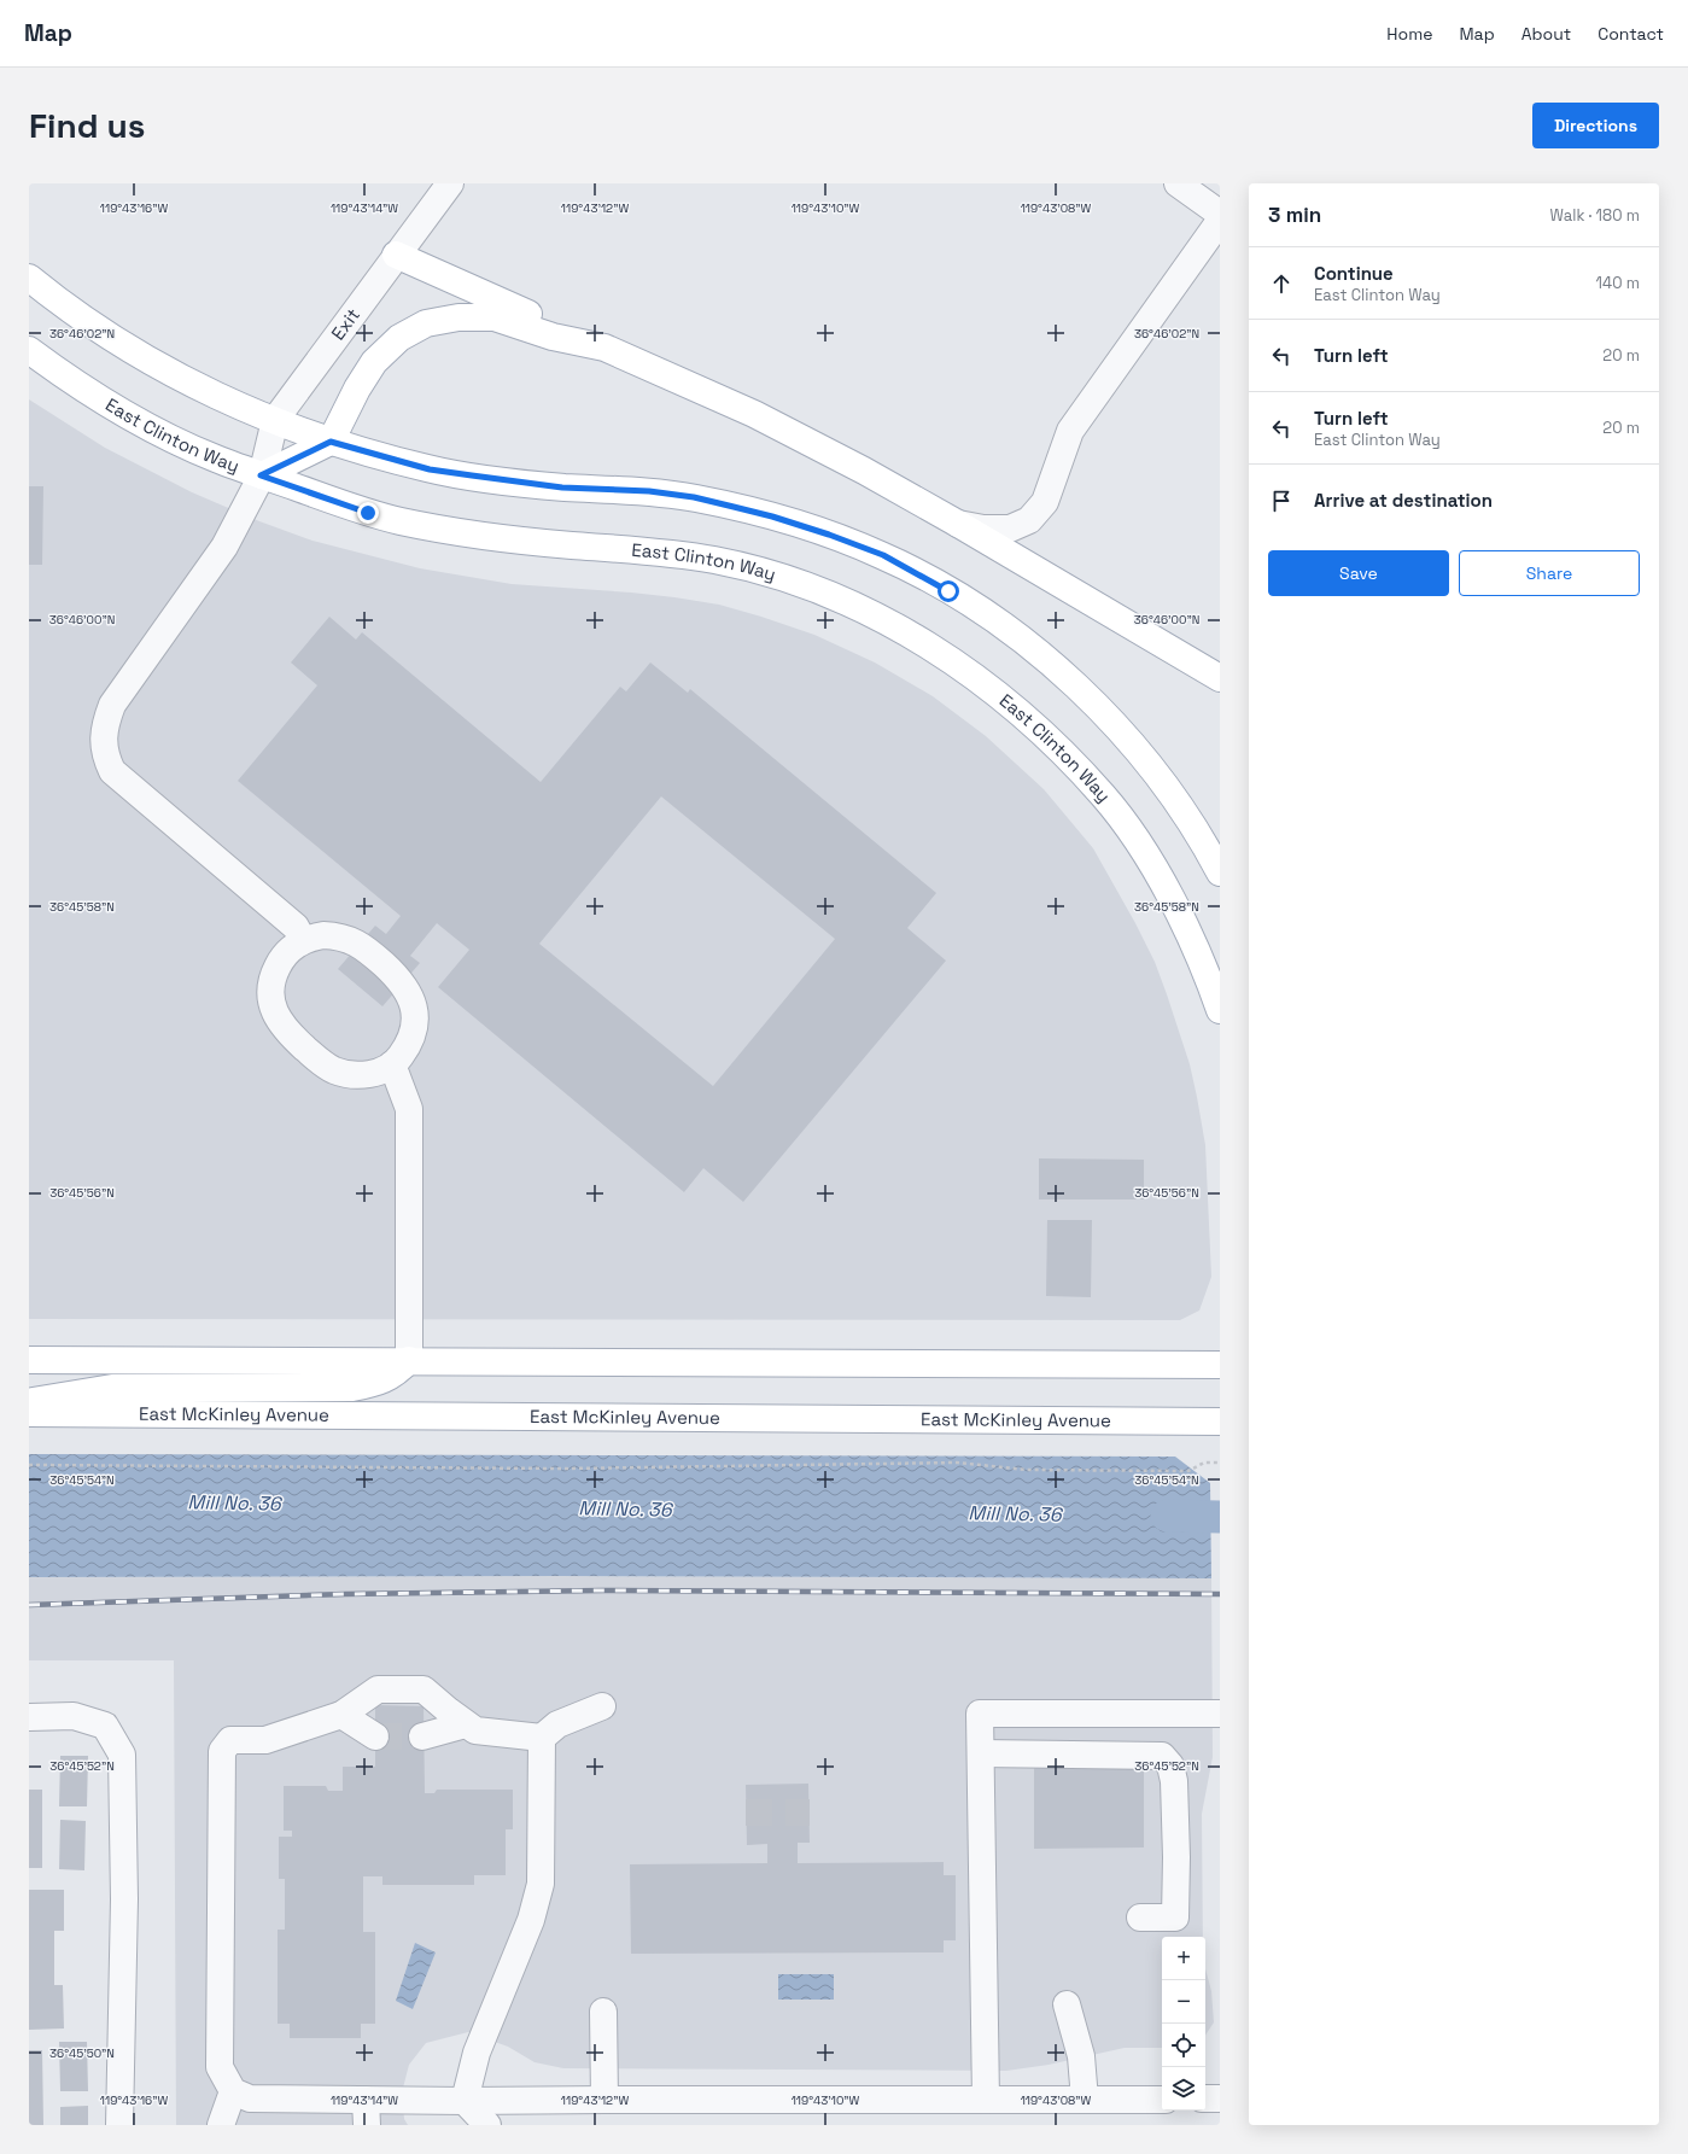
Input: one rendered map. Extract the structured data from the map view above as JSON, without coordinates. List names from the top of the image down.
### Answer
{
  "streets": {
    "main road": ["East Clinton Way", "East McKinley Avenue"],
    "street": ["Exit"]
  },
  "crossings": [
    ["Exit", "East Clinton Way"]
  ],
  "water": ["Mill No. 36"],
  "page": {
    "header": "Map",
    "nav": [
      "Home",
      "Map",
      "About",
      "Contact"
    ],
    "buttons": [
      "Directions",
      ["Save", "Share"]
    ],
    "title": "Find us",
    "heading": ["3 min", "Walk · 180 m"],
    "list": [
      ["Continue", "East Clinton Way", "140 m"],
      ["Turn left", "20 m"],
      ["Turn left", "East Clinton Way", "20 m"],
      "Arrive at destination"
    ],
    "map_buttons": ["+", "−"]
  },
  "coordinates": [
    "119°43'16\"W",
    "119°43'14\"W",
    "119°43'12\"W",
    "119°43'10\"W",
    "119°43'08\"W",
    "36°46'02\"N",
    "36°46'00\"N",
    "36°45'58\"N",
    "36°45'56\"N",
    "36°45'54\"N",
    "36°45'52\"N",
    "36°45'50\"N"
  ]
}
